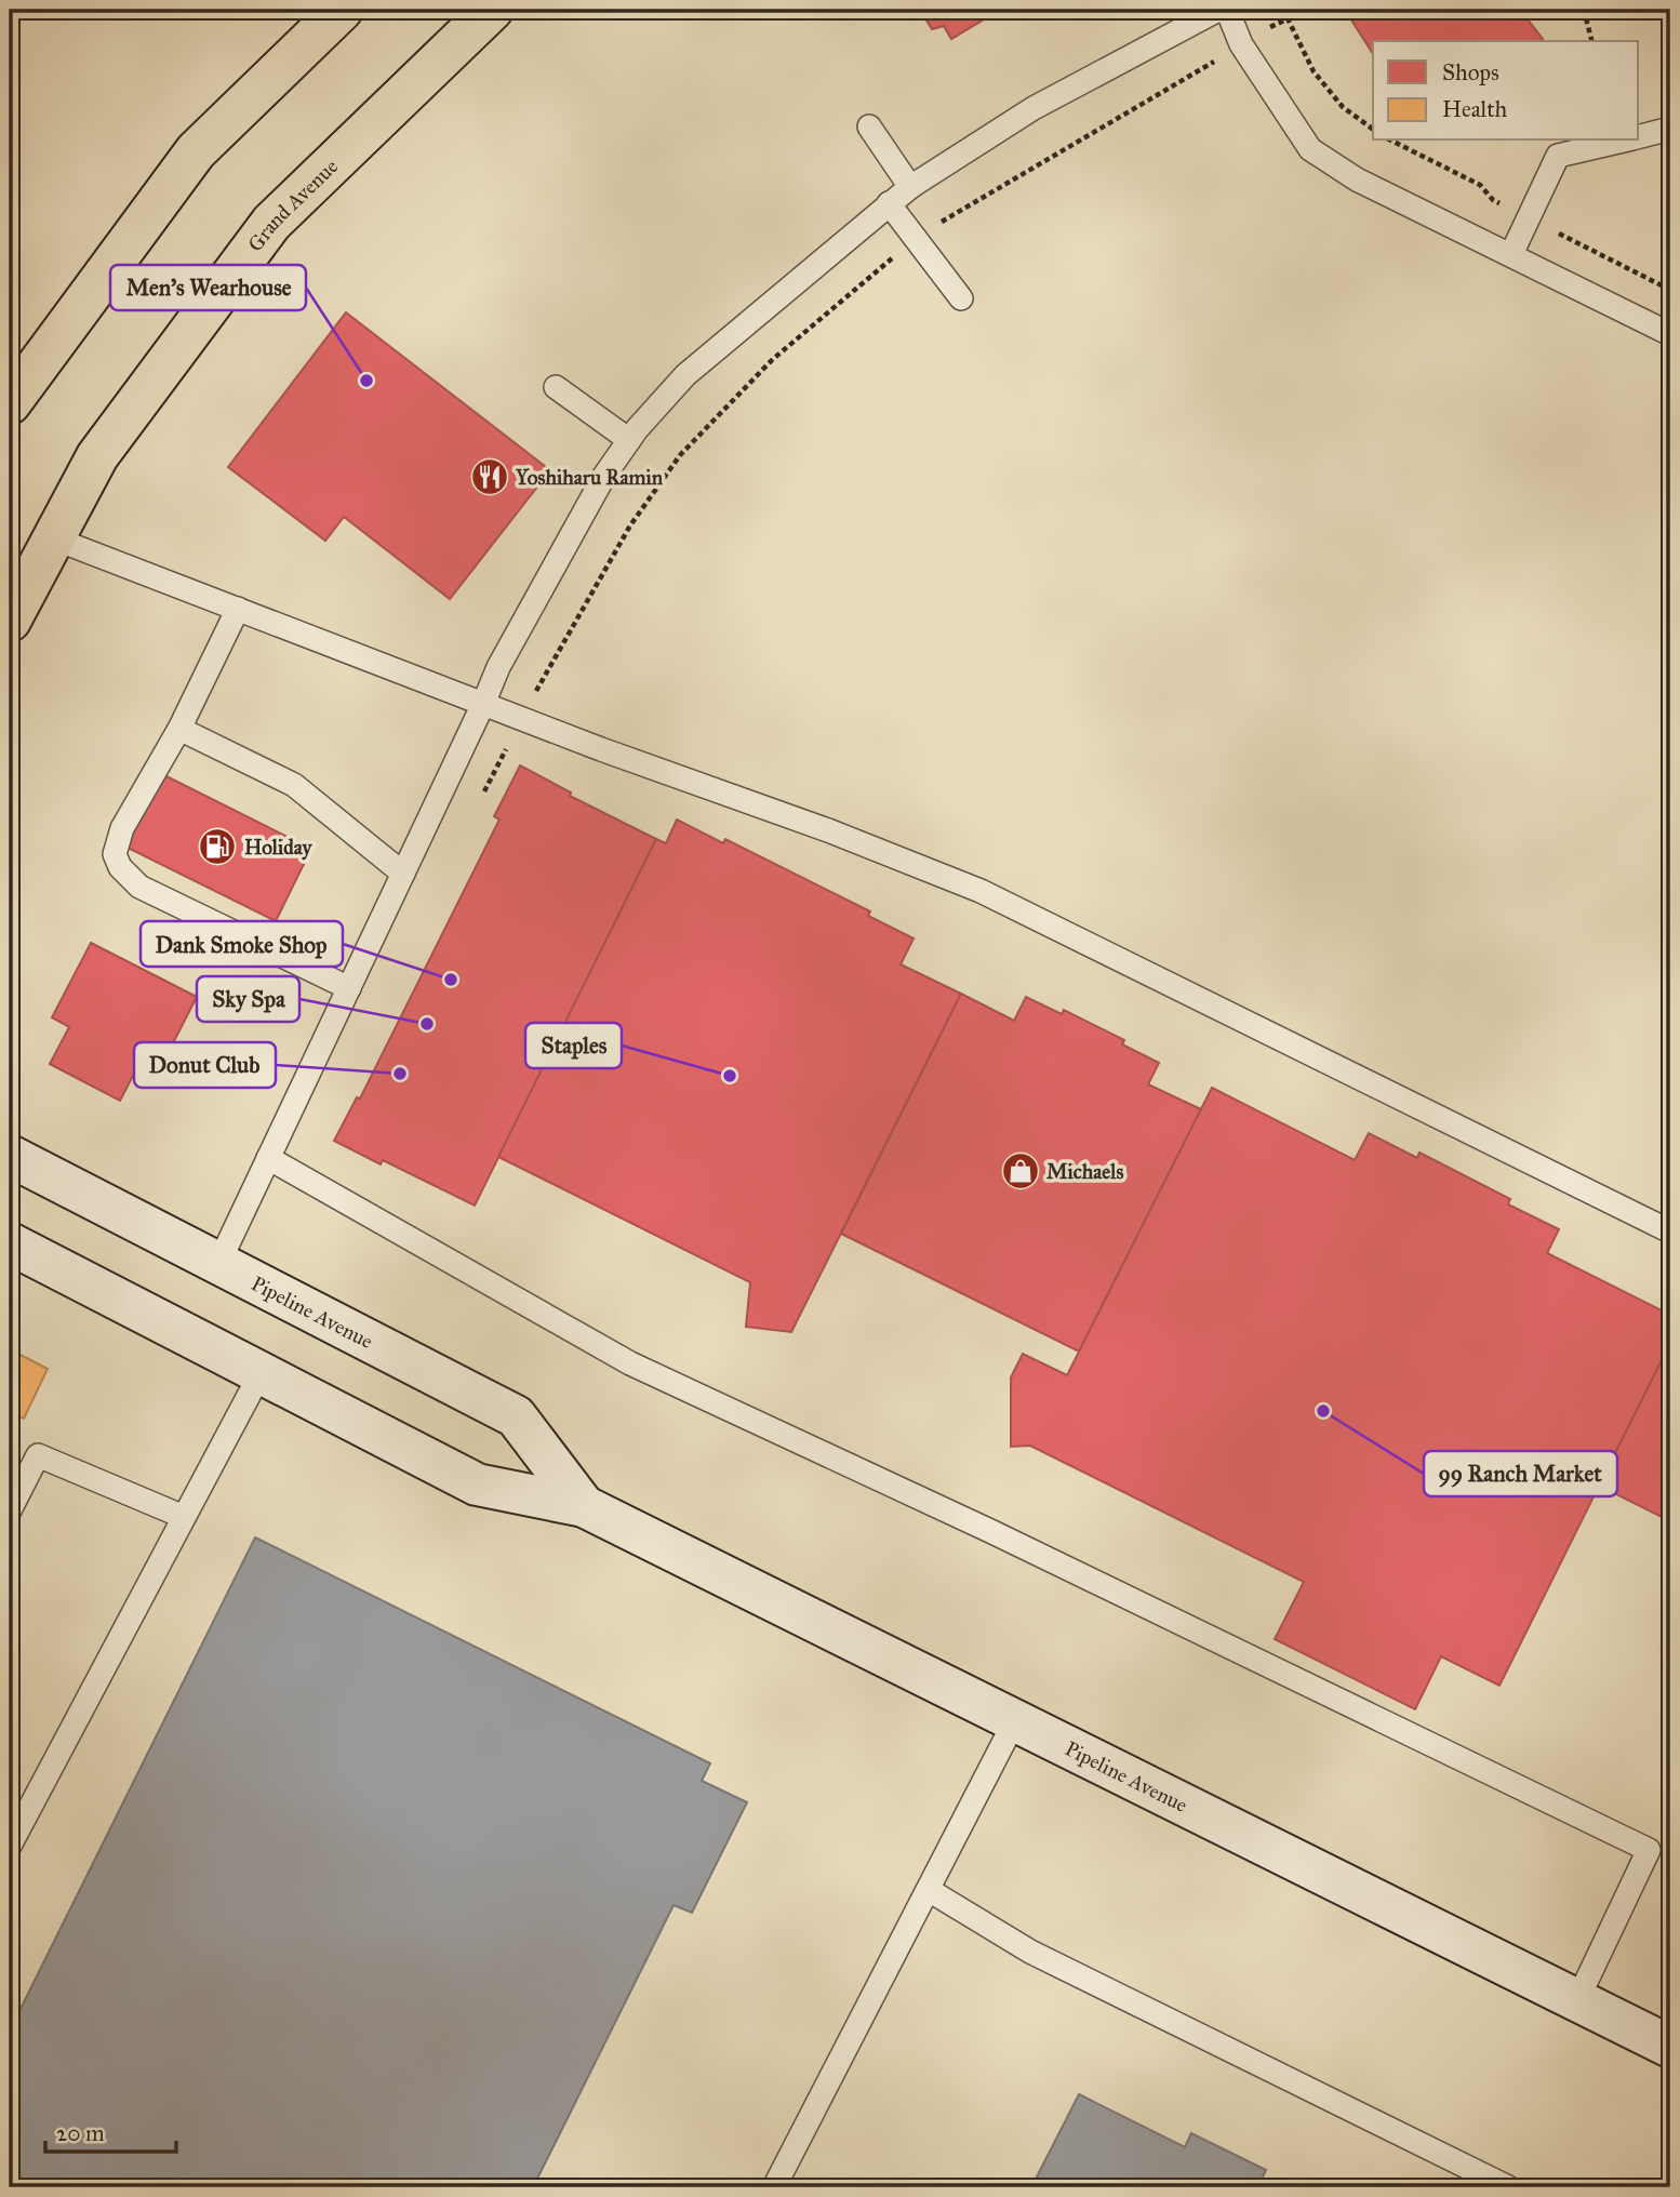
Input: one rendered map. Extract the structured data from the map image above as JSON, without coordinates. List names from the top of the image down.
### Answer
{
  "streets": {
    "main road": ["Grand Avenue", "Pipeline Avenue"]
  },
  "places": {
    "other": [
      "Men's Wearhouse",
      "Dank Smoke Shop",
      "Sky Spa",
      "Donut Club",
      "Staples",
      "99 Ranch Market"
    ],
    "restaurant": ["Yoshiharu Ramin"],
    "fuel station": ["Holiday"],
    "shop": ["Michaels"]
  },
  "legend": ["Shops", "Health"],
  "scale_bar": "20 m"
}
